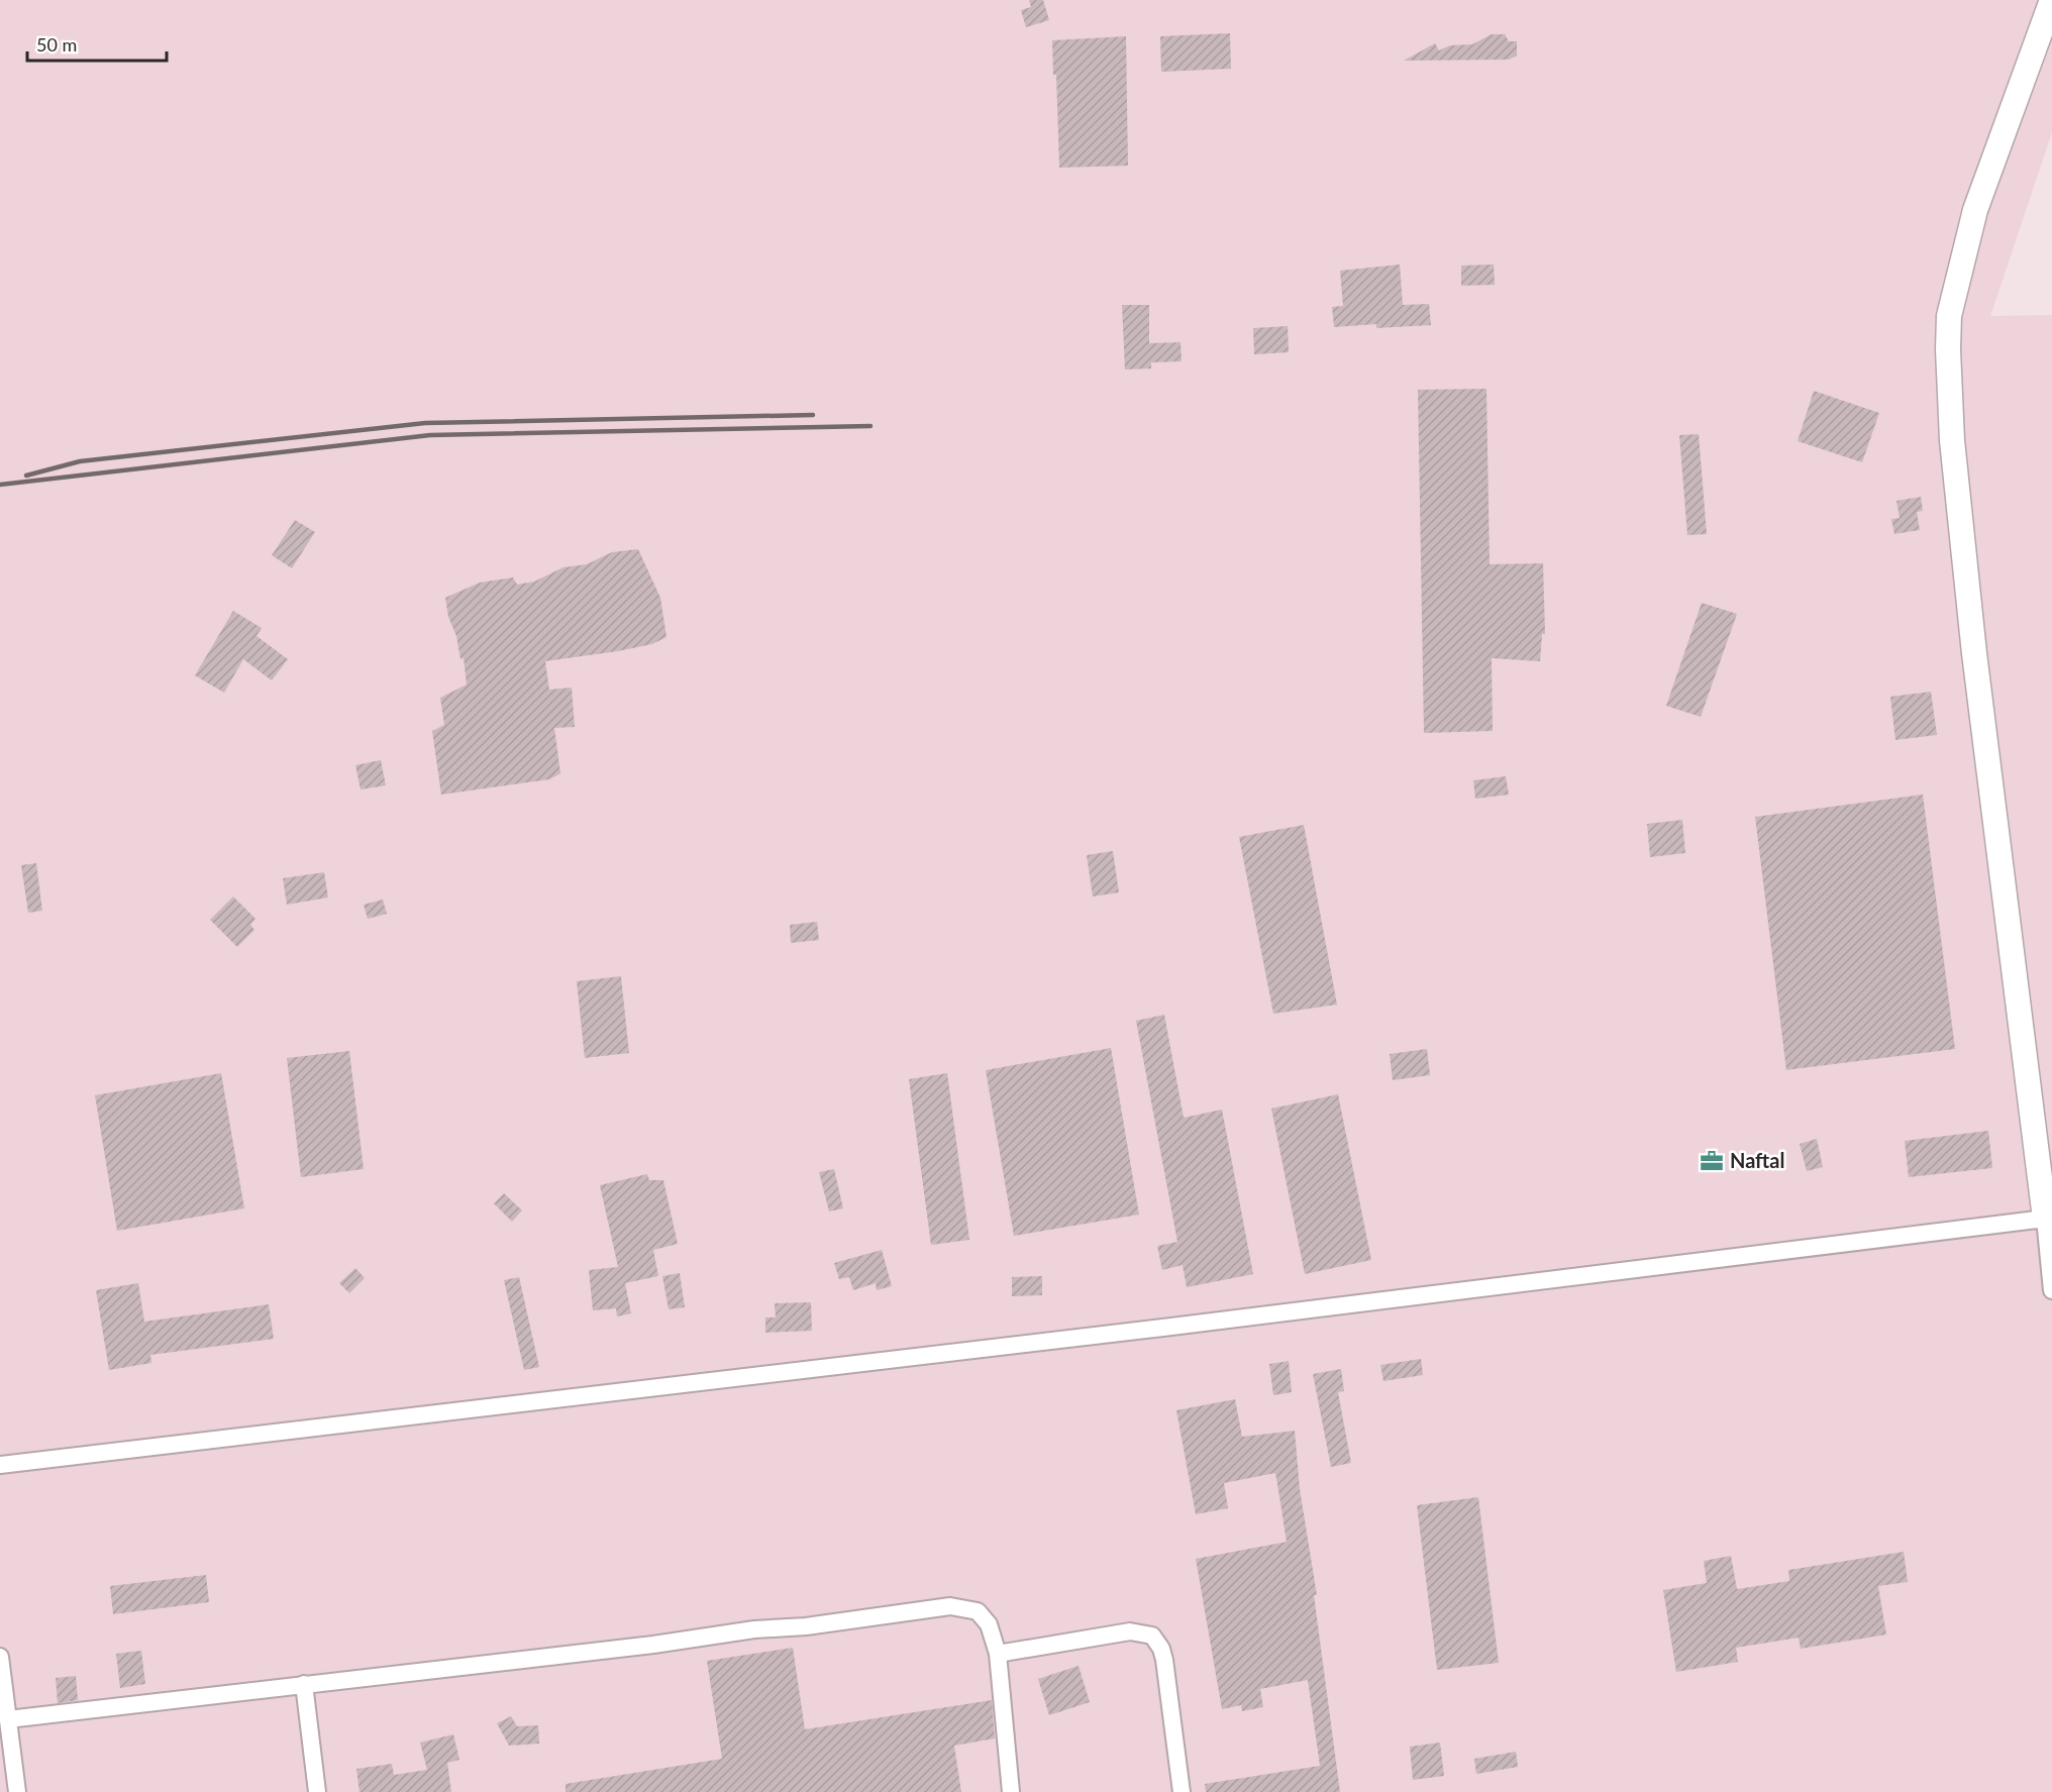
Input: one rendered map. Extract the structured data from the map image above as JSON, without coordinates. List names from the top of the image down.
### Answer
{
  "places": {
    "office": ["Naftal"]
  },
  "scale_bar": "50 m"
}
